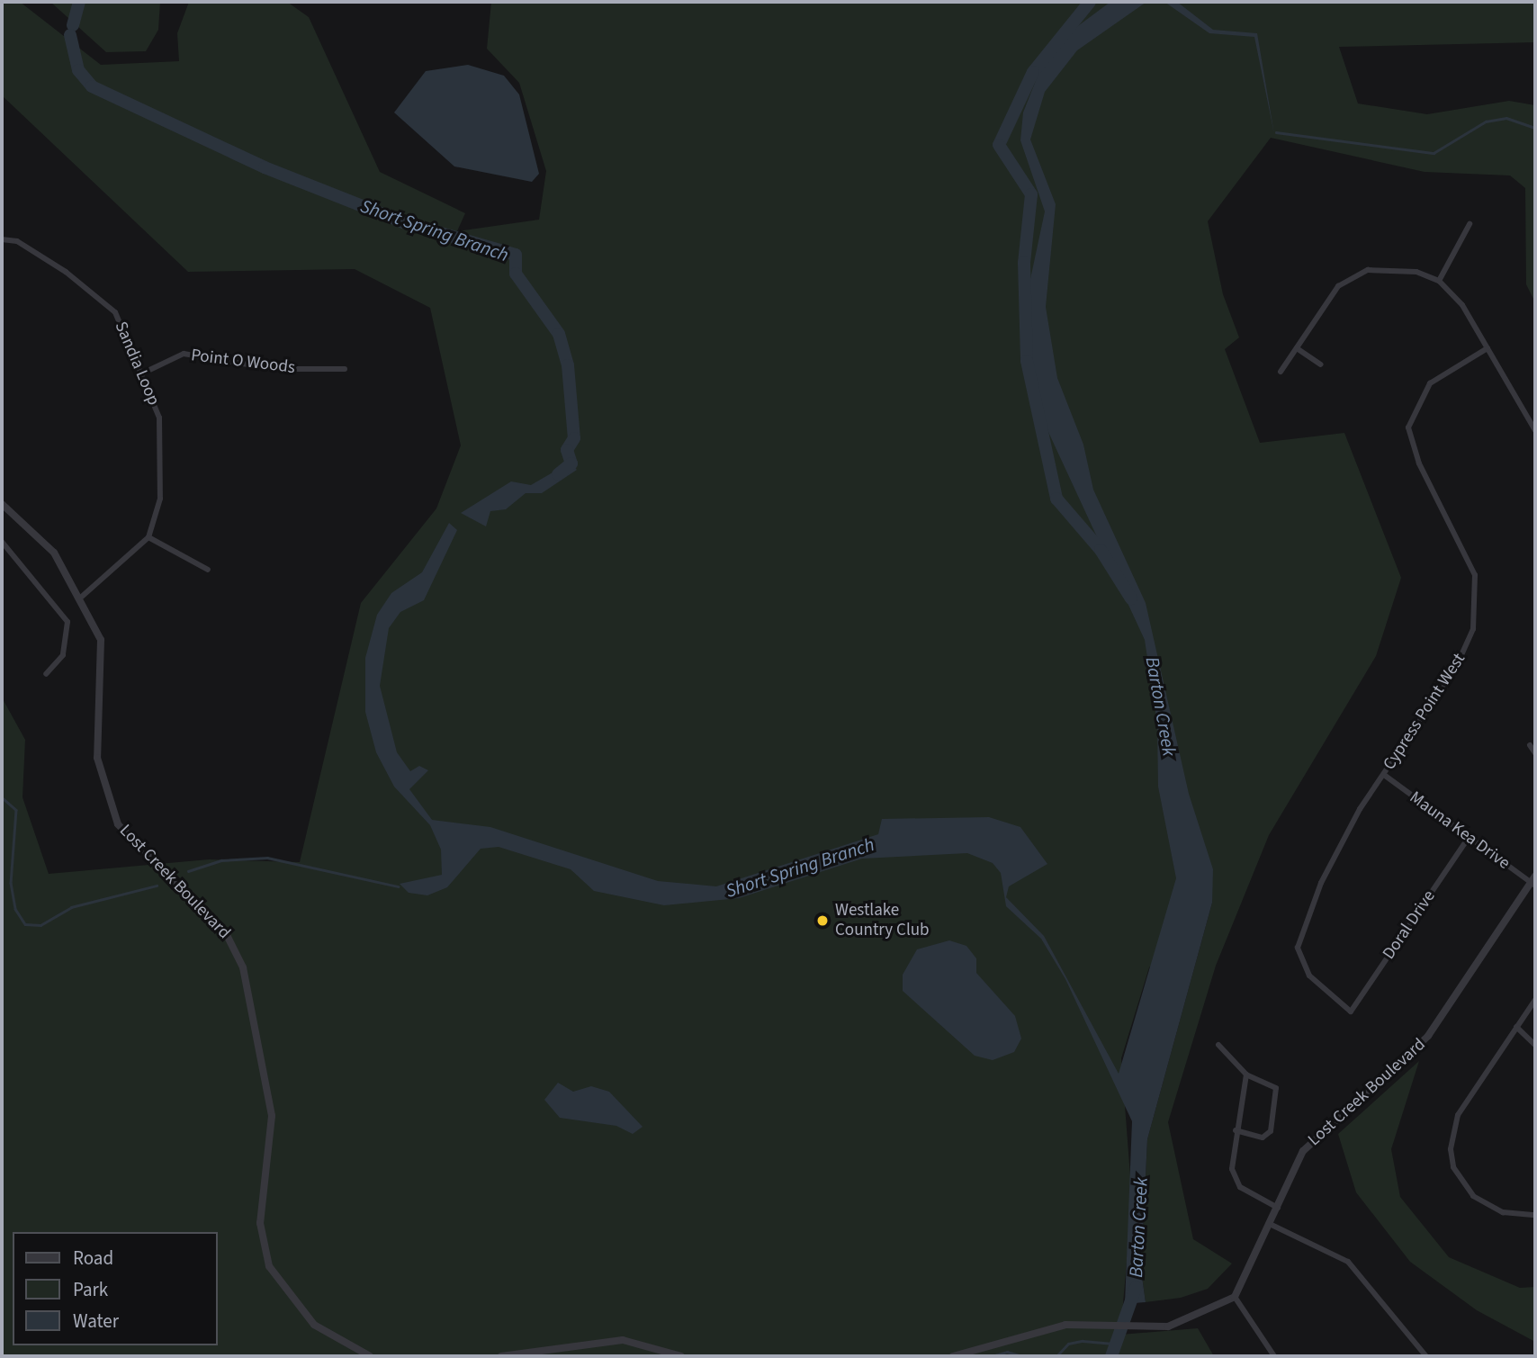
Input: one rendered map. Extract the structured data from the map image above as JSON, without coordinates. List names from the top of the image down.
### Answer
{
  "streets": {
    "street": [
      "Point O Woods",
      "Sandia Loop",
      "Cypress Point West",
      "Mauna Kea Drive",
      "Lost Creek Boulevard",
      "Doral Drive"
    ]
  },
  "crossings": [
    ["Point O Woods", "Sandia Loop"],
    ["Cypress Point West", "Mauna Kea Drive"],
    ["Cypress Point West", "Doral Drive"],
    ["Mauna Kea Drive", "Lost Creek Boulevard"],
    ["Mauna Kea Drive", "Doral Drive"]
  ],
  "water": ["Short Spring Branch", "Barton Creek"],
  "places": ["Westlake Country Club"],
  "legend": ["Road", "Park", "Water"]
}
